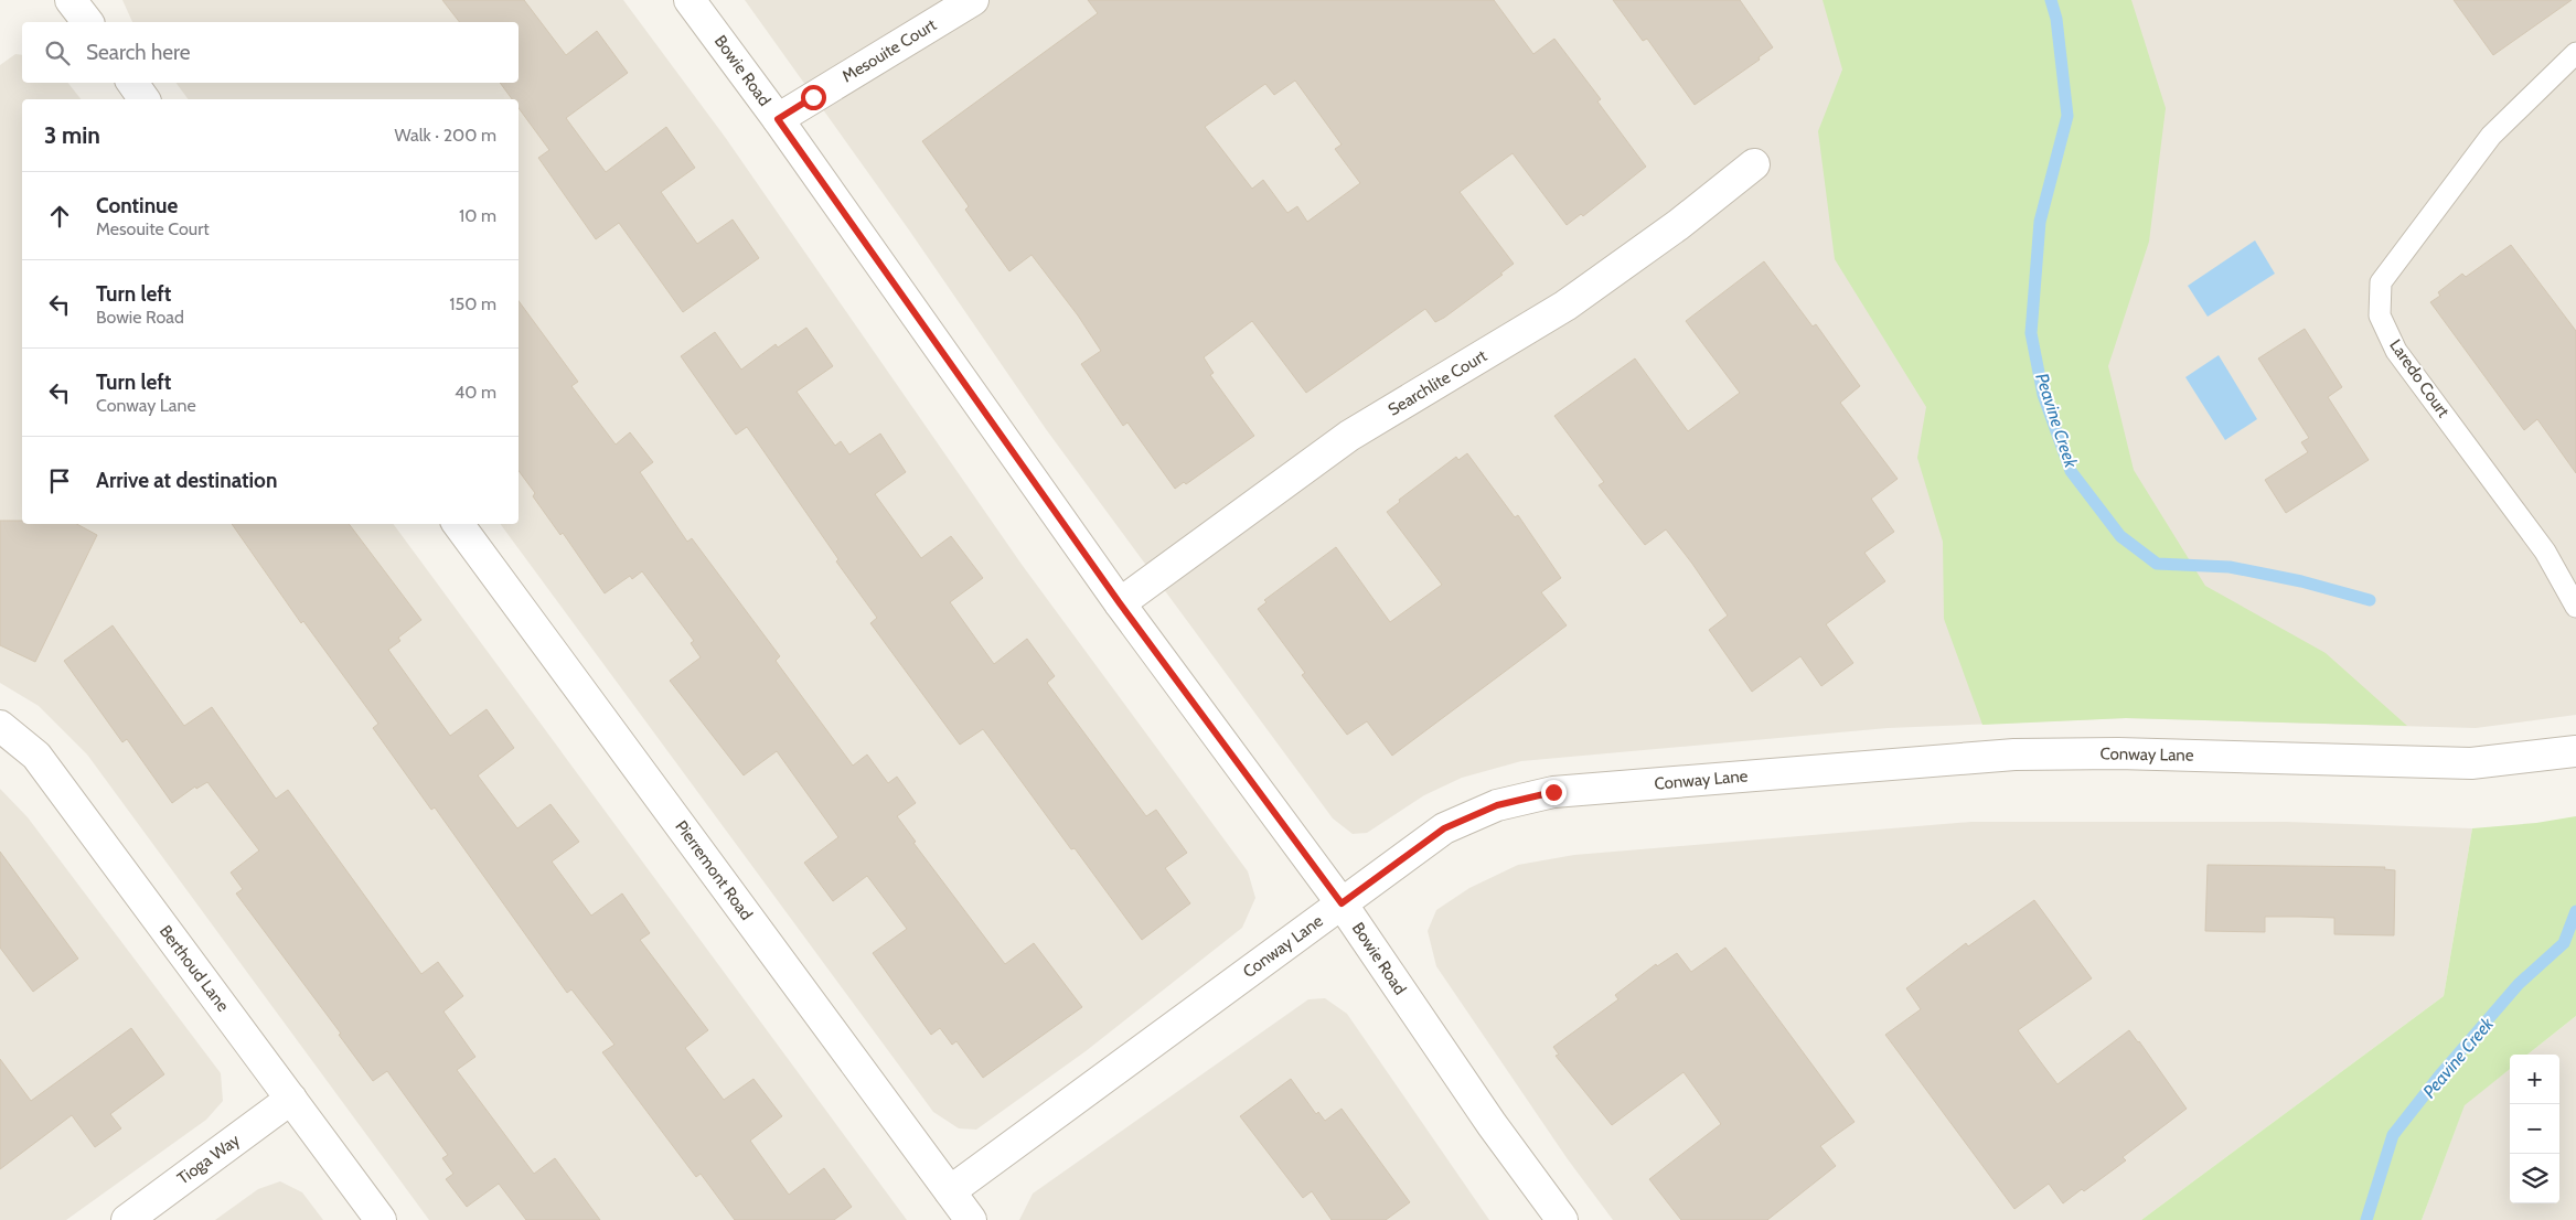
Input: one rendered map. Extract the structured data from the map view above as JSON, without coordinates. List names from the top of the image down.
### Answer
{
  "streets": {
    "street": [
      "Mesouite Court",
      "Bowie Road",
      "Searchlite Court",
      "Conway Lane",
      "Pierremont Road",
      "Berthoud Lane",
      "Tioga Way"
    ],
    "lane": ["Laredo Court"]
  },
  "crossings": [
    ["Mesouite Court", "Bowie Road"],
    ["Bowie Road", "Searchlite Court"],
    ["Bowie Road", "Conway Lane"],
    ["Conway Lane", "Pierremont Road"],
    ["Berthoud Lane", "Tioga Way"]
  ],
  "water": ["Peavine Creek"],
  "page": {
    "search": "Search here",
    "heading": ["3 min", "Walk · 200 m"],
    "list": [
      ["Continue", "Mesouite Court", "10 m"],
      ["Turn left", "Bowie Road", "150 m"],
      ["Turn left", "Conway Lane", "40 m"],
      "Arrive at destination"
    ],
    "map_buttons": ["+", "−"]
  }
}
